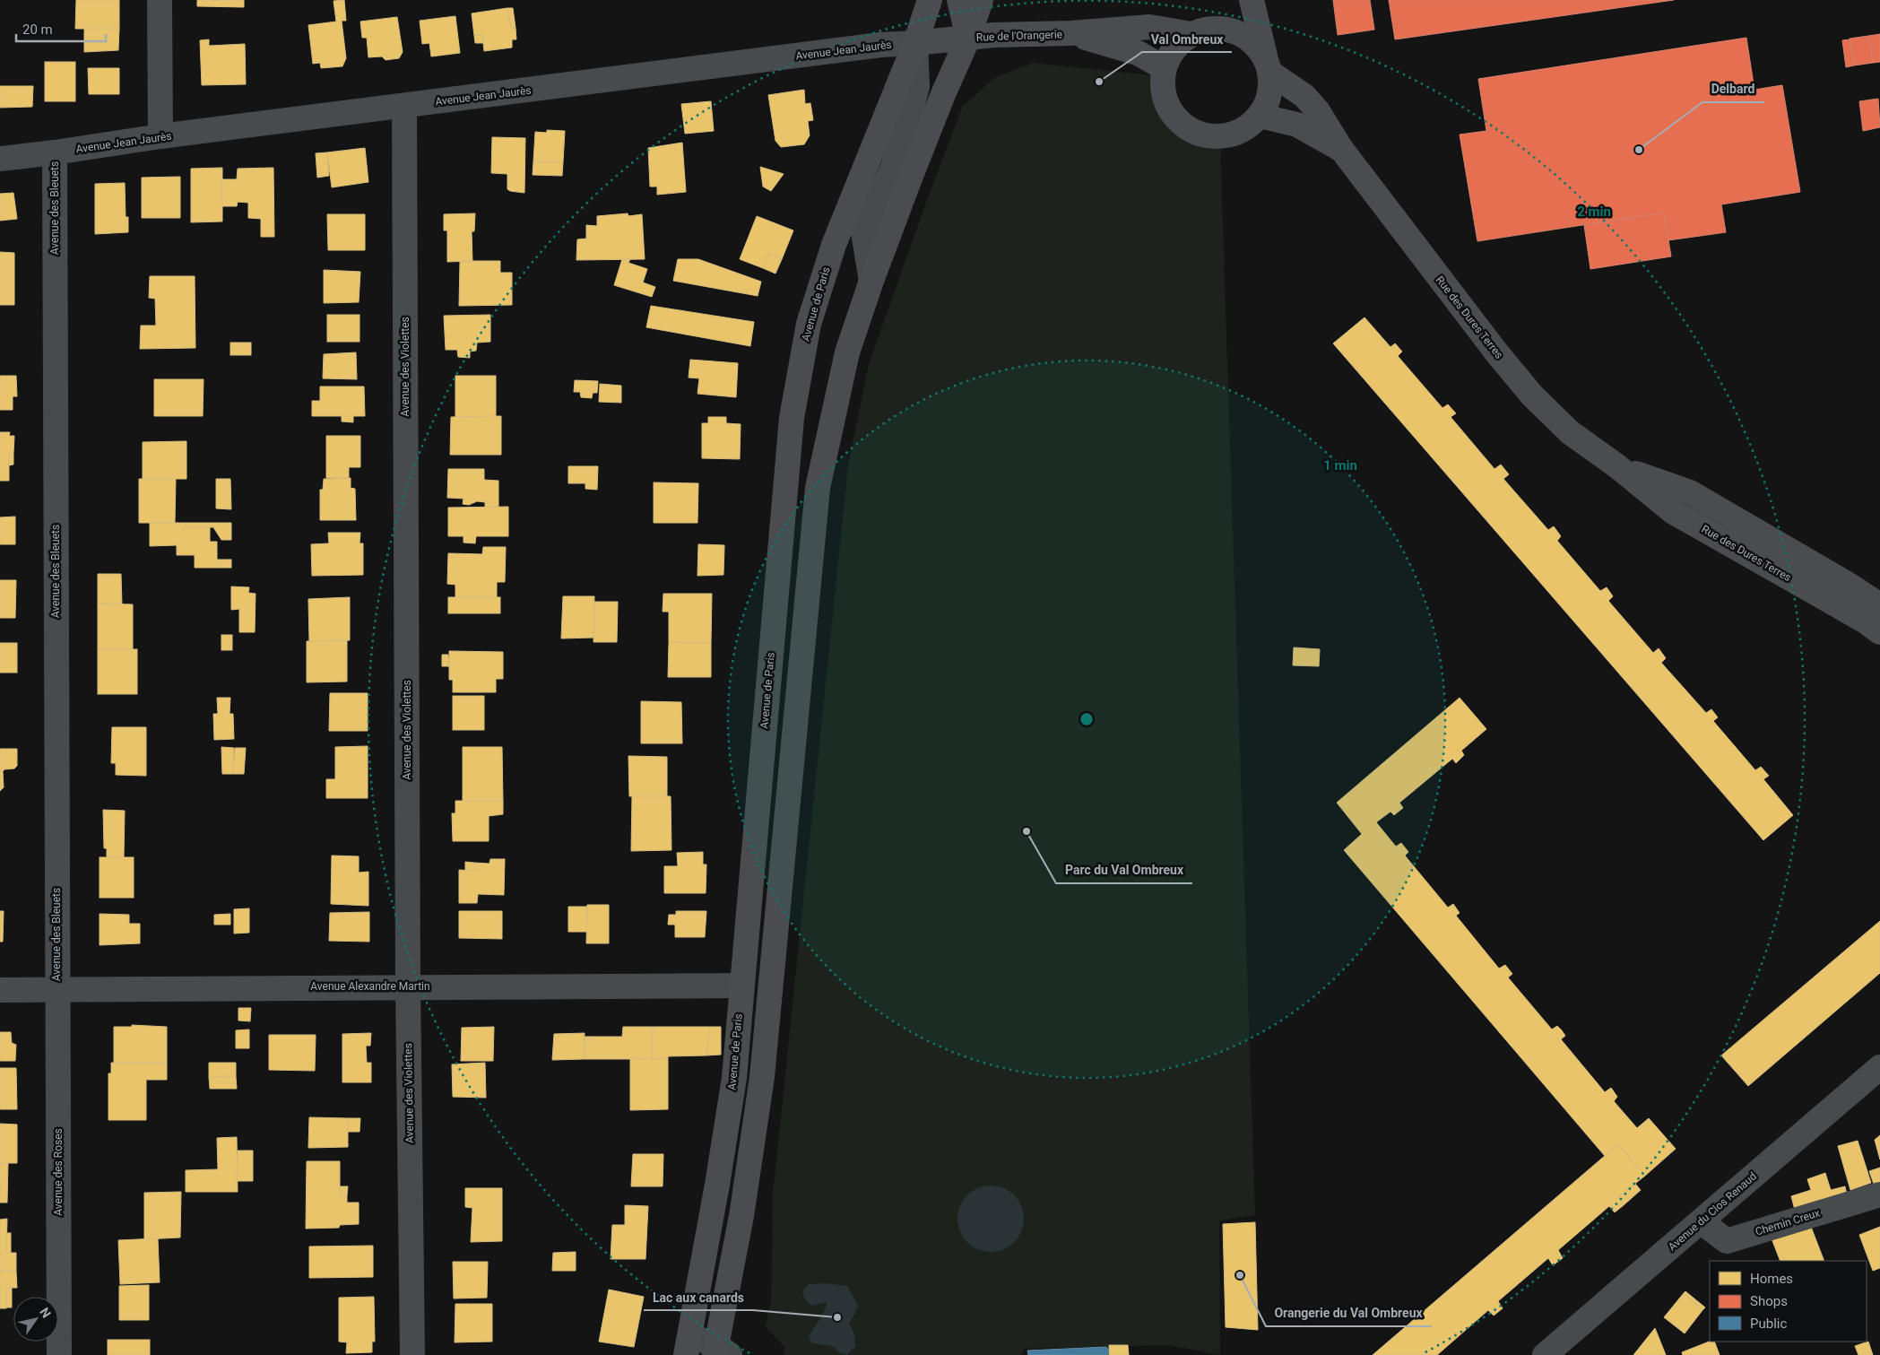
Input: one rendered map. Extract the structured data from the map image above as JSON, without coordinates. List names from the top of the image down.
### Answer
{
  "streets": {
    "main road": [
      "Rue de l'Orangerie",
      "Avenue Jean Jaurès",
      "Avenue de Paris",
      "Rue des Dures Terres"
    ],
    "street": [
      "Avenue des Bleuets",
      "Avenue des Violettes",
      "Avenue Alexandre Martin",
      "Avenue des Roses",
      "Avenue du Clos Renaud",
      "Chemin Creux"
    ]
  },
  "crossings": [
    ["Rue de l'Orangerie", "Avenue Jean Jaurès"],
    ["Rue de l'Orangerie", "Avenue de Paris"],
    ["Rue de l'Orangerie", "Rue des Dures Terres"],
    ["Avenue Jean Jaurès", "Avenue des Bleuets"],
    ["Avenue Jean Jaurès", "Avenue de Paris"],
    ["Avenue Jean Jaurès", "Avenue des Violettes"],
    ["Avenue des Bleuets", "Avenue Alexandre Martin"],
    ["Avenue des Bleuets", "Avenue des Roses"],
    ["Avenue de Paris", "Avenue Alexandre Martin"],
    ["Avenue des Violettes", "Avenue Alexandre Martin"],
    ["Avenue Alexandre Martin", "Avenue des Roses"],
    ["Avenue du Clos Renaud", "Chemin Creux"]
  ],
  "places": [
    "Val Ombreux",
    "Delbard",
    "Parc du Val Ombreux",
    "Orangerie du Val Ombreux",
    "Lac aux canards"
  ],
  "legend": ["Homes", "Shops", "Public"],
  "scale_bar": "20 m",
  "north": "top right",
  "rings": ["2 min", "1 min"]
}
